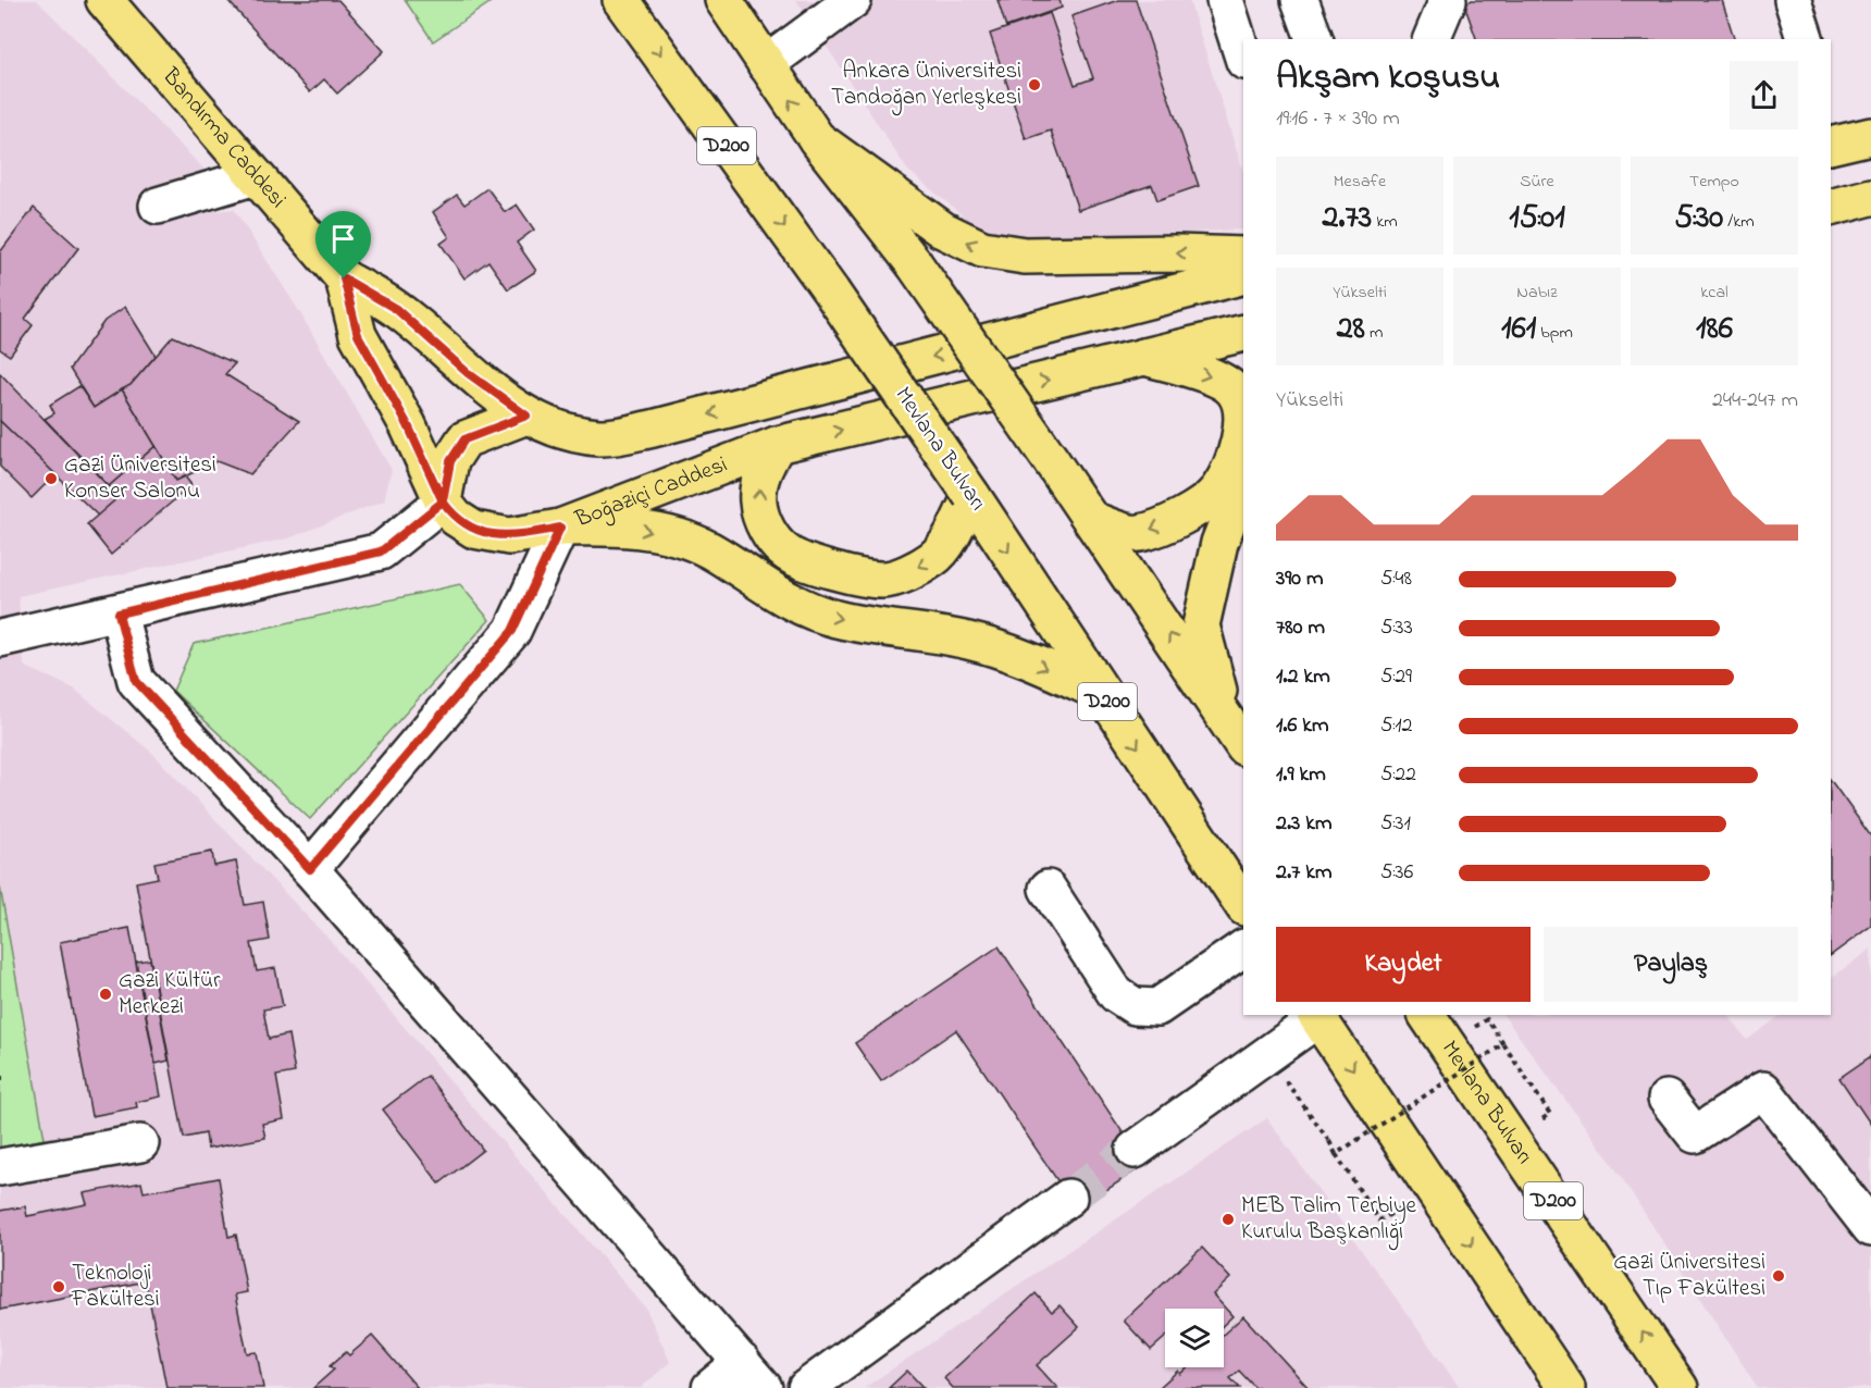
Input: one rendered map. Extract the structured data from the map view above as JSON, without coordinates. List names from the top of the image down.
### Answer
{
  "streets": {
    "main road": [
      "Bandırma Caddesi",
      "D200",
      "Mevlana Bulvarı",
      "Boğaziçi Caddesi"
    ]
  },
  "crossings": [
    ["Bandırma Caddesi", "Boğaziçi Caddesi"]
  ],
  "places": [
    "Ankara Üniversitesi Tandoğan Yerleşkesi",
    "Gazi Üniversitesi Konser Salonu",
    "Gazi Kültür Merkezi",
    "MEB Talim Terbiye Kurulu Başkanlığı",
    "Gazi Üniversitesi Tıp Fakültesi",
    "Teknoloji Fakültesi"
  ],
  "page": {
    "heading": ["Akşam koşusu", "19:16 · 7 × 390 m"],
    "stats": [
      ["Mesafe", "2.73 km"],
      ["Süre", "15:01"],
      ["Tempo", "5:30 /km"],
      ["Yükselti", "28 m"],
      ["Nabız", "161 bpm"],
      ["kcal", "186"]
    ],
    "chart": ["Yükselti", "244–247 m"],
    "list": [
      {
        "name": "390 m",
        "note": "5:48"
      },
      {
        "name": "780 m",
        "note": "5:33"
      },
      {
        "name": "1.2 km",
        "note": "5:29"
      },
      {
        "name": "1.6 km",
        "note": "5:12"
      },
      {
        "name": "1.9 km",
        "note": "5:22"
      },
      {
        "name": "2.3 km",
        "note": "5:31"
      },
      {
        "name": "2.7 km",
        "note": "5:36"
      }
    ],
    "buttons": ["Kaydet", "Paylaş"]
  }
}
